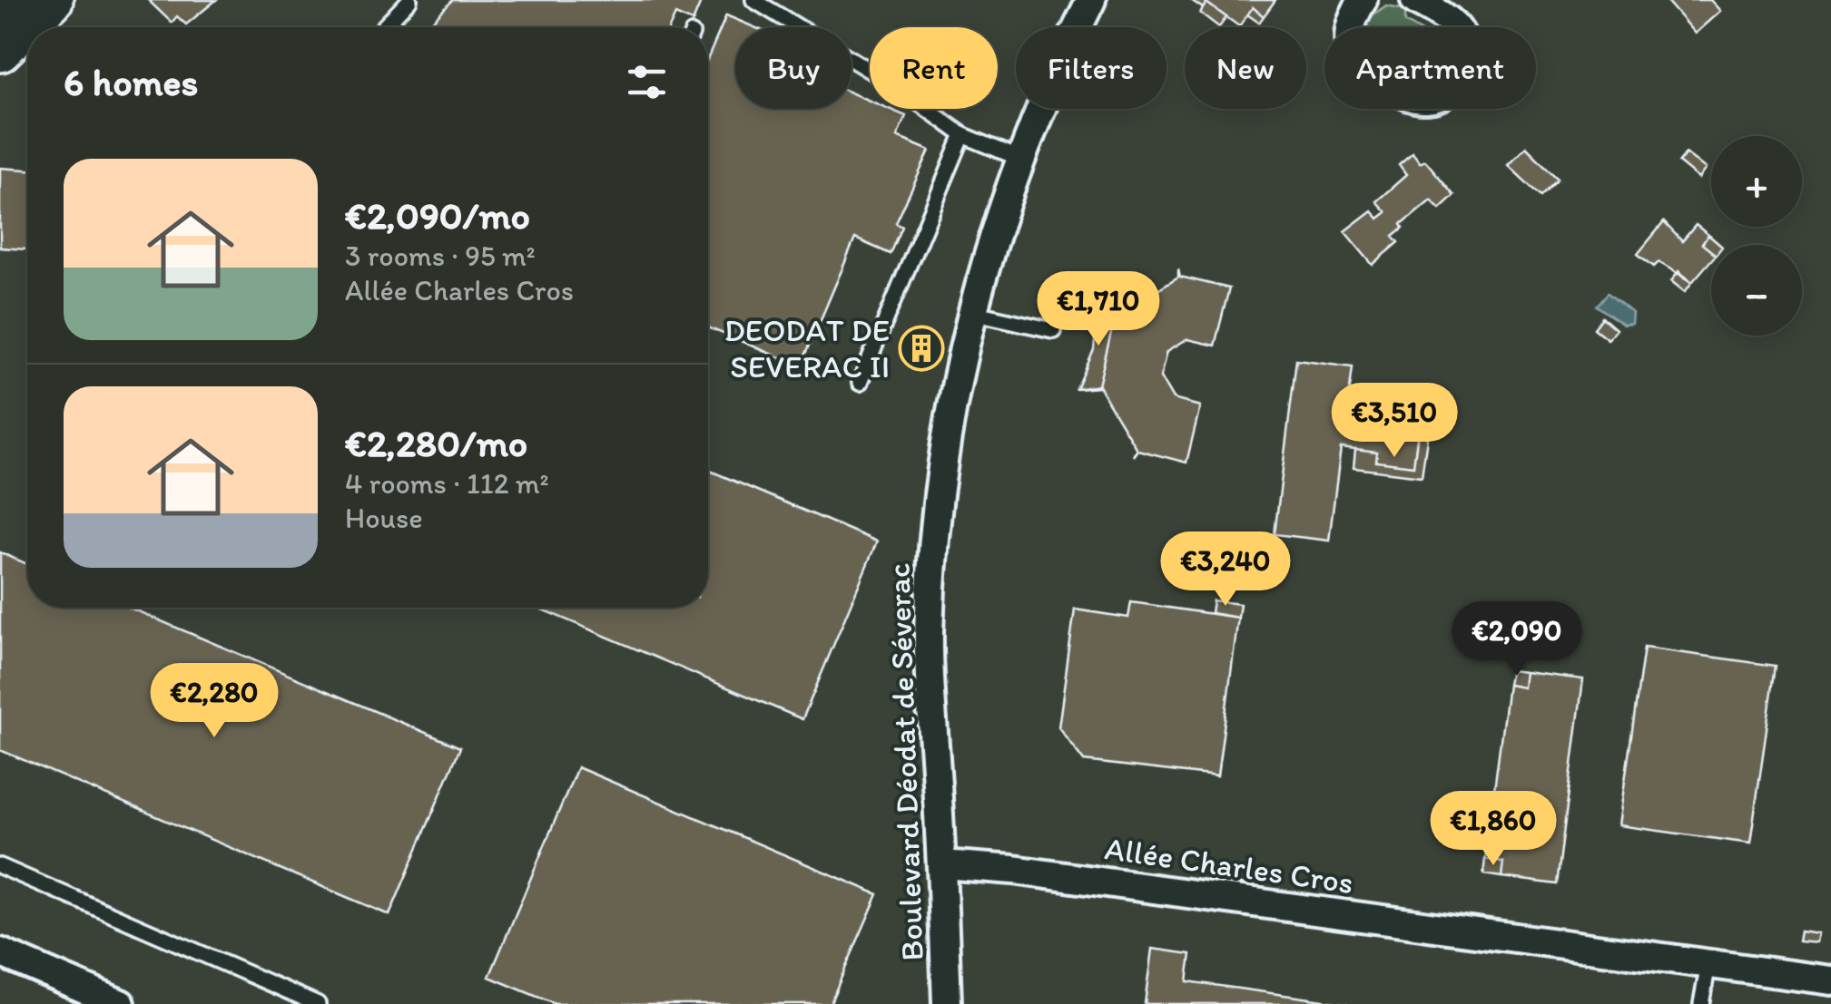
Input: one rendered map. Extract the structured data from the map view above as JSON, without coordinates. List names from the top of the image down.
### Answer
{
  "streets": {
    "street": ["Boulevard Déodat de Séverac", "Allée Charles Cros"]
  },
  "crossings": [
    ["Boulevard Déodat de Séverac", "Allée Charles Cros"]
  ],
  "places": {
    "building": ["DEODAT DE SEVERAC II"]
  },
  "page": {
    "chip": [
      "Buy",
      "Rent",
      "Filters",
      "New",
      "Apartment"
    ],
    "heading": "6 homes",
    "map_buttons": ["+", "−"],
    "list": [
      {
        "name": "€2,090/mo",
        "note": "3 rooms · 95 m² · Allée Charles Cros"
      },
      {
        "name": "€2,280/mo",
        "note": "4 rooms · 112 m² · House"
      }
    ],
    "price": [
      "€1,710",
      "€3,510",
      "€3,240",
      "€2,090",
      "€2,280",
      "€1,860"
    ]
  }
}
